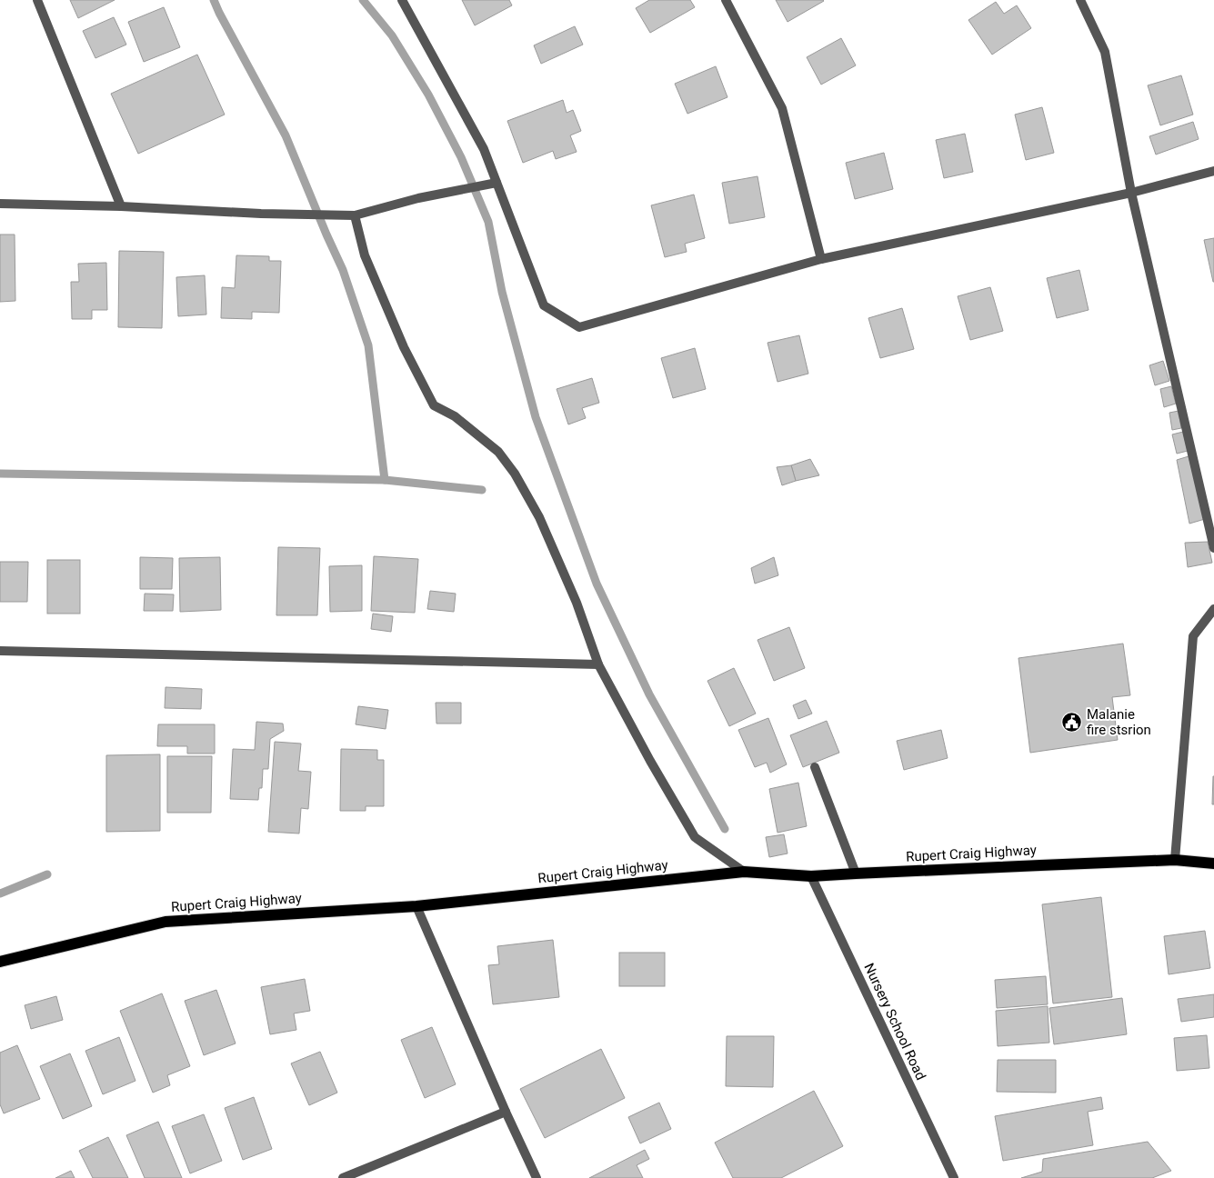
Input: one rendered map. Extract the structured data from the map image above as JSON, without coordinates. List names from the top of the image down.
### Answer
{
  "streets": {
    "main road": ["Rupert Craig Highway"],
    "street": ["Nursery School Road"]
  },
  "crossings": [
    ["Rupert Craig Highway", "Nursery School Road"]
  ],
  "places": {
    "public building": ["Malanie fire stsrion"]
  }
}
